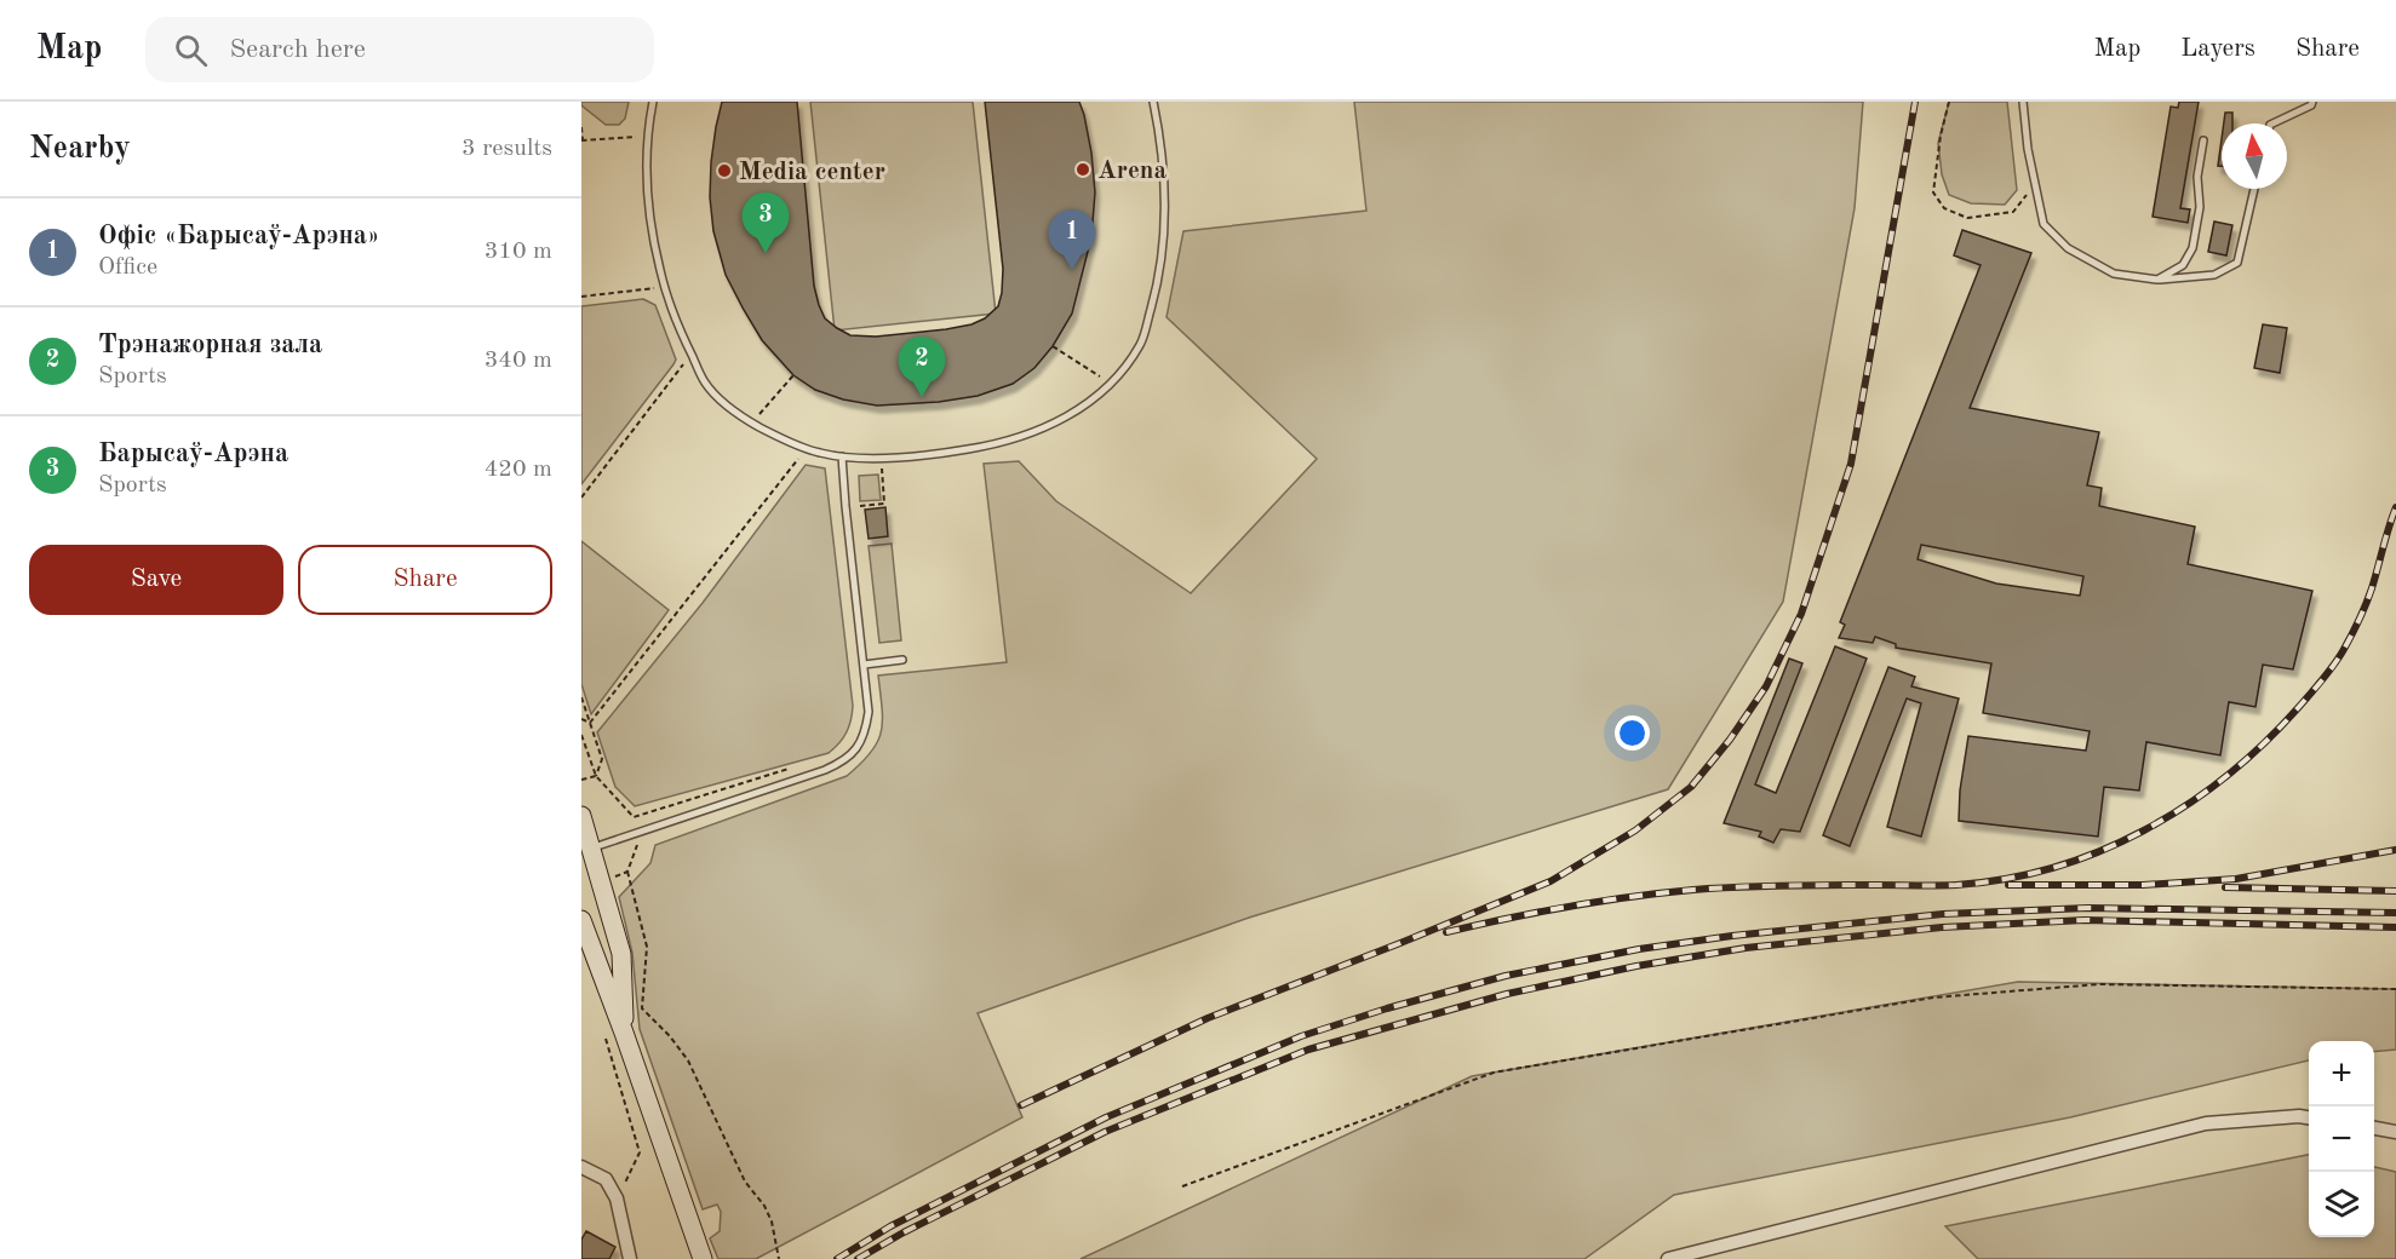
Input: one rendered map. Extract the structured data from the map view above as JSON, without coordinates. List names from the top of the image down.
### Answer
{
  "places": ["Arena", "Media center"],
  "north": "top",
  "page": {
    "header": "Map",
    "search": "Search here",
    "nav": ["Map", "Layers", "Share"],
    "heading": ["Nearby", "3 results"],
    "pins": ["3", "1", "2"],
    "list": [
      {
        "mark": "1",
        "name": "Офіс «Барысаў-Арэна»",
        "note": "Office",
        "value": "310 m"
      },
      {
        "mark": "2",
        "name": "Трэнажорная зала",
        "note": "Sports",
        "value": "340 m"
      },
      {
        "mark": "3",
        "name": "Барысаў-Арэна",
        "note": "Sports",
        "value": "420 m"
      }
    ],
    "buttons": ["Save", "Share"],
    "map_buttons": ["+", "−"]
  }
}
